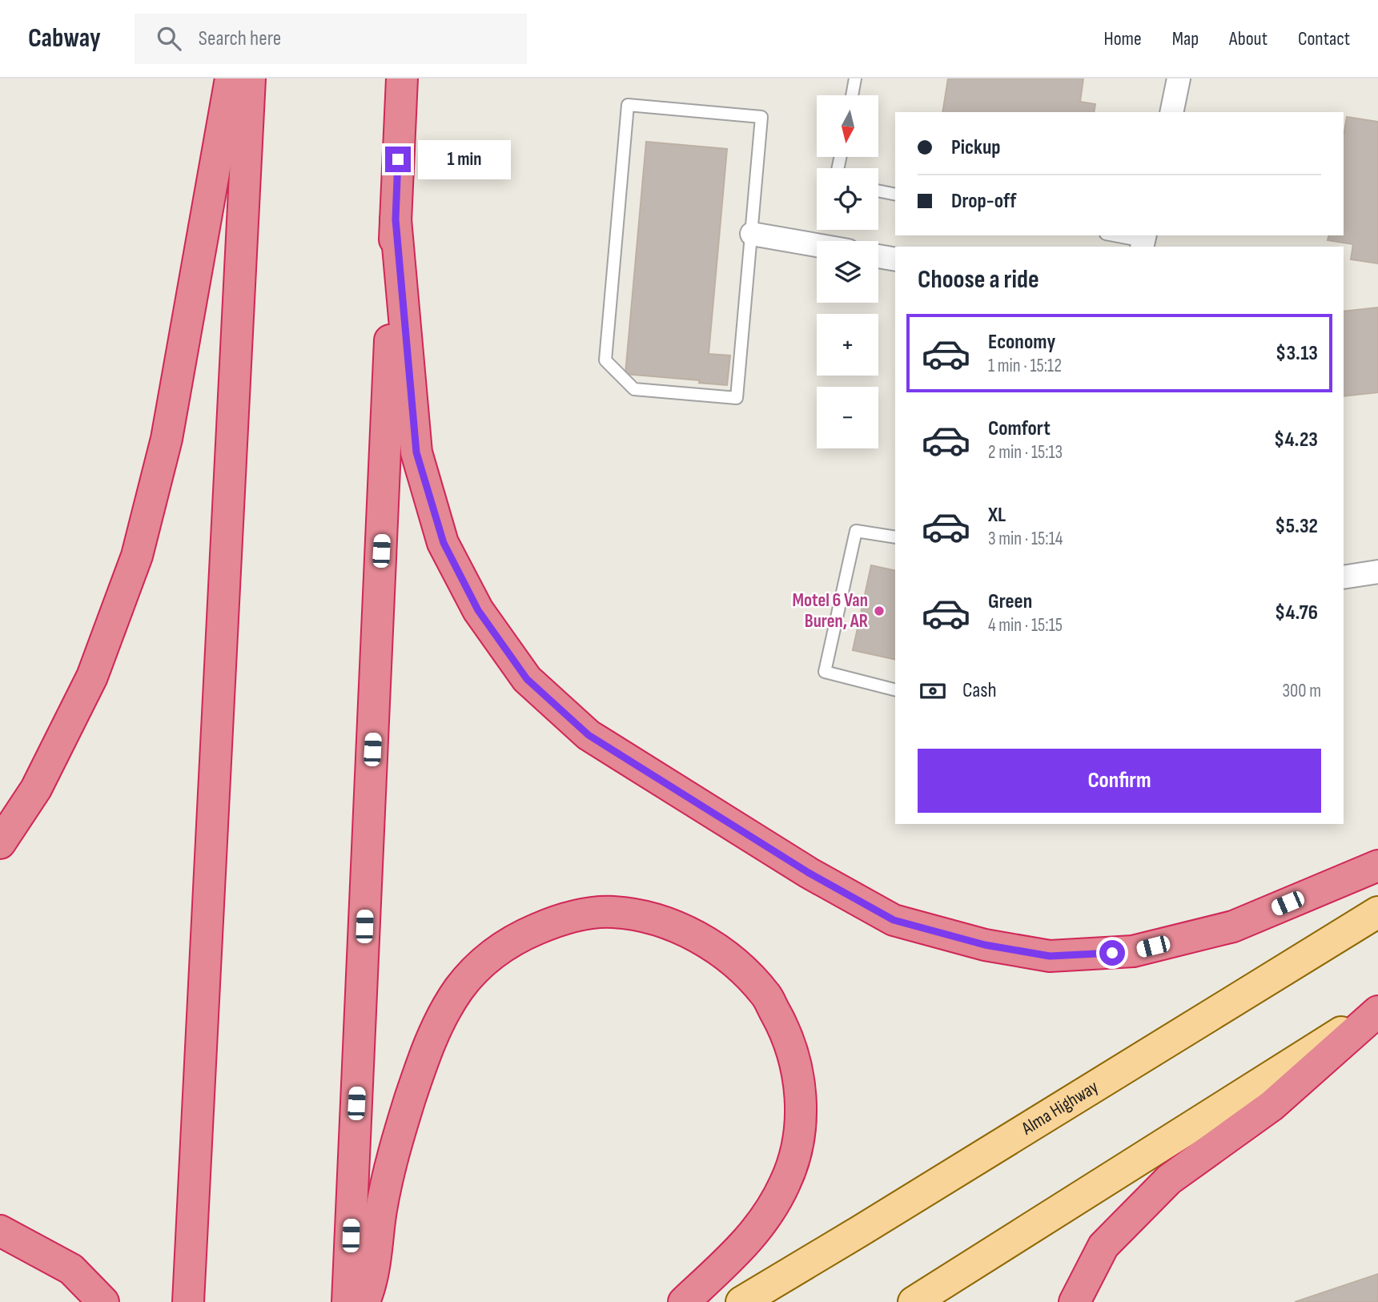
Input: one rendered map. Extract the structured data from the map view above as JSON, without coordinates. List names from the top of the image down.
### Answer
{
  "streets": {
    "main road": ["Alma Highway"]
  },
  "places": ["Motel 6 Van Buren, AR"],
  "north": "bottom",
  "page": {
    "header": "Cabway",
    "search": "Search here",
    "nav": [
      "Home",
      "Map",
      "About",
      "Contact"
    ],
    "map_buttons": ["+", "−"],
    "banner": ["Pickup", "Drop-off"],
    "bubble": "1 min",
    "heading": "Choose a ride",
    "list": [
      {
        "name": "Economy",
        "note": "1 min · 15:12",
        "value": "$3.13"
      },
      {
        "name": "Comfort",
        "note": "2 min · 15:13",
        "value": "$4.23"
      },
      {
        "name": "XL",
        "note": "3 min · 15:14",
        "value": "$5.32"
      },
      {
        "name": "Green",
        "note": "4 min · 15:15",
        "value": "$4.76"
      }
    ],
    "pay": ["Cash", "300 m"],
    "buttons": "Confirm"
  }
}
